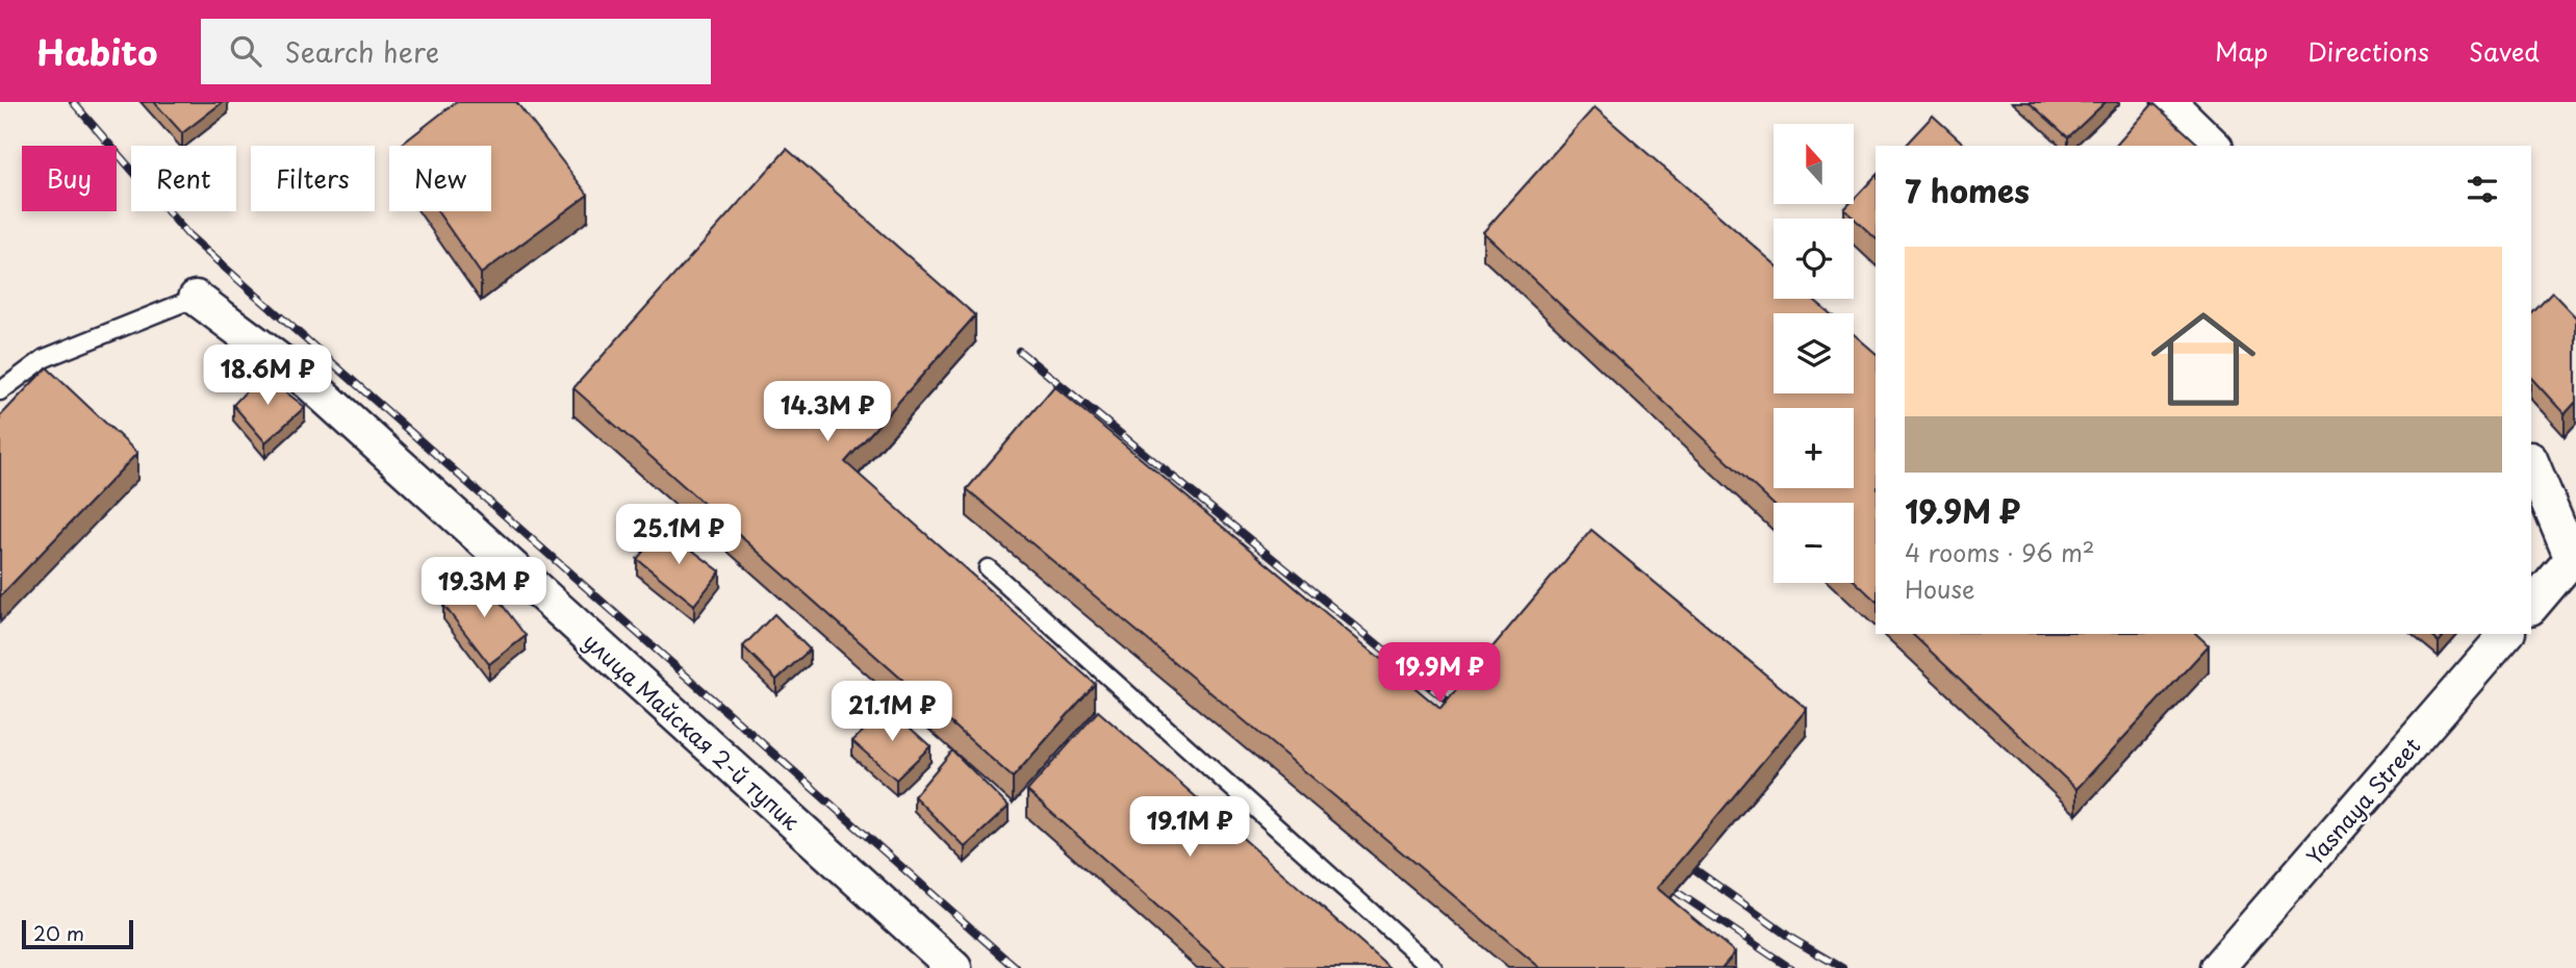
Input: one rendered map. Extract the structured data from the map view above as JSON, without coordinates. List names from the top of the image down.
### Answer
{
  "streets": {
    "street": ["улица Майская 2-й тупик", "Yasnaya Street"]
  },
  "scale_bar": "20 m",
  "north": "top",
  "page": {
    "header": "Habito",
    "search": "Search here",
    "nav": ["Map", "Directions", "Saved"],
    "map_buttons": ["+", "−"],
    "chip": [
      "Buy",
      "Rent",
      "Filters",
      "New"
    ],
    "heading": "7 homes",
    "list": [
      {
        "name": "19.9M ₽",
        "note": "4 rooms · 96 m² · House"
      }
    ],
    "price": [
      "18.6M ₽",
      "14.3M ₽",
      "25.1M ₽",
      "19.3M ₽",
      "19.9M ₽",
      "21.1M ₽",
      "19.1M ₽"
    ],
    "scale": "20 m"
  }
}
